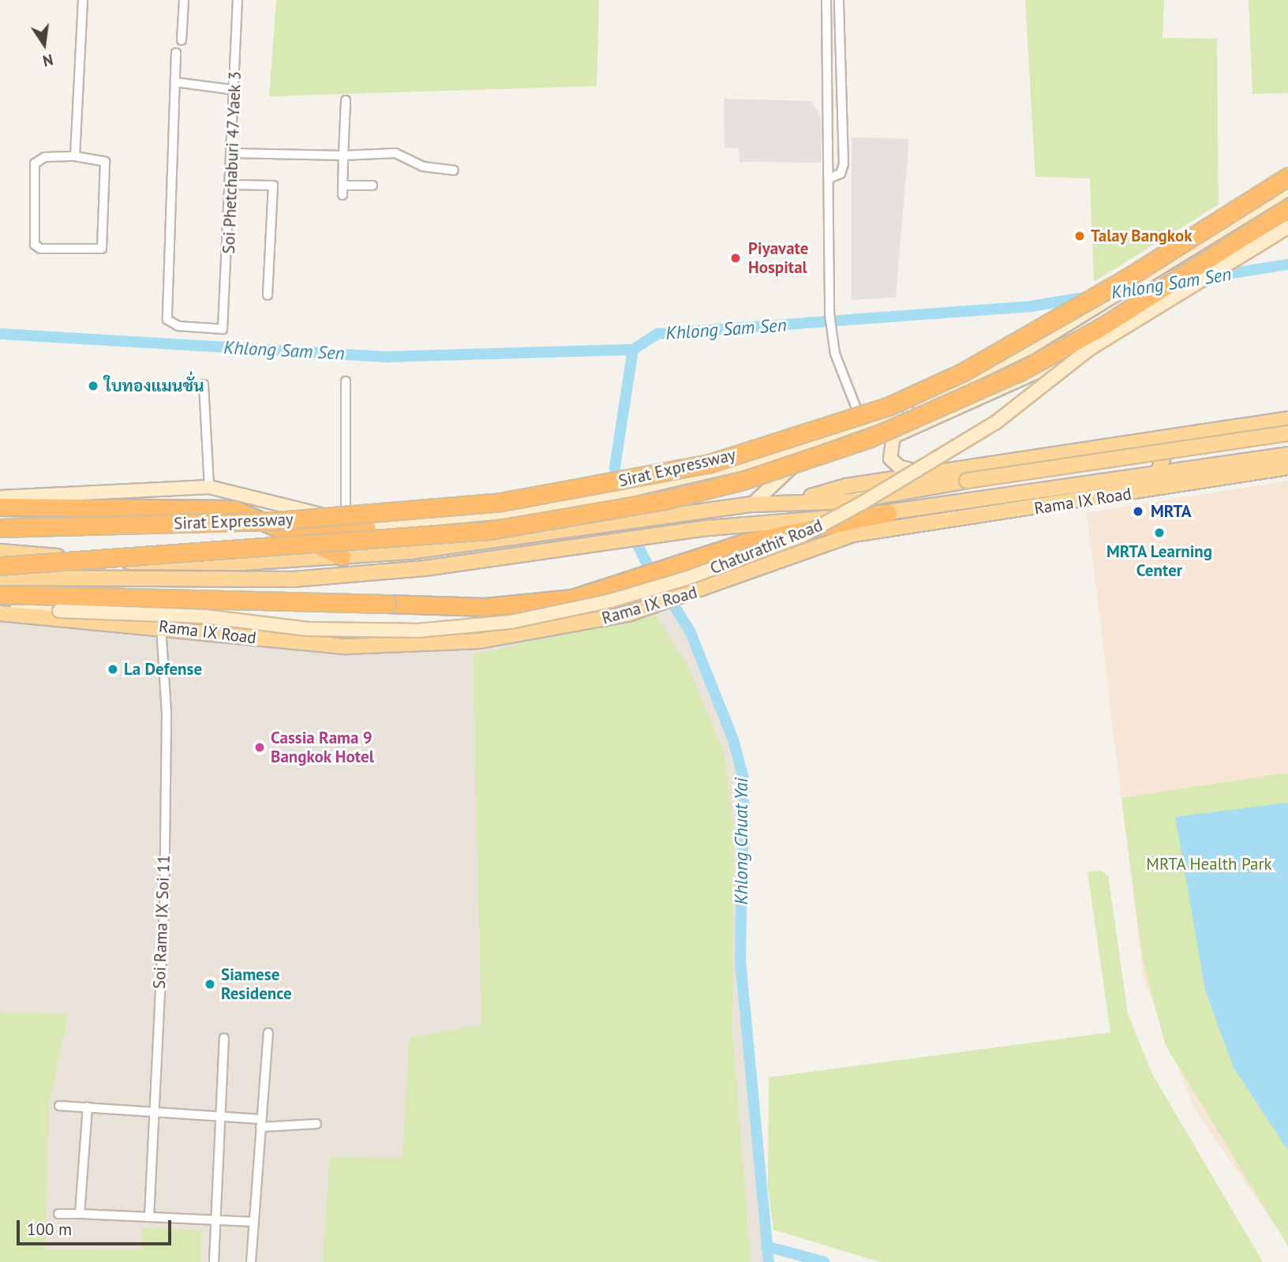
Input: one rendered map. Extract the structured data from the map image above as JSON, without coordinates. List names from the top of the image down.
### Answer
{
  "streets": {
    "highway": ["Sirat Expressway"],
    "main road": ["Rama IX Road", "Chaturathit Road"],
    "street": ["Soi Phetchaburi 47 Yaek 3", "Soi Rama IX Soi 11"]
  },
  "crossings": [
    ["Rama IX Road", "Soi Rama IX Soi 11"]
  ],
  "water": ["Khlong Sam Sen", "Khlong Chuat Yai"],
  "parks": ["MRTA Health Park"],
  "places": [
    "Talay Bangkok",
    "Piyavate Hospital",
    "ใบทองแมนชั่น",
    "MRTA",
    "MRTA Learning Center",
    "La Defense",
    "Cassia Rama 9 Bangkok Hotel",
    "Siamese Residence"
  ],
  "scale_bar": "100 m",
  "north": "bottom"
}
